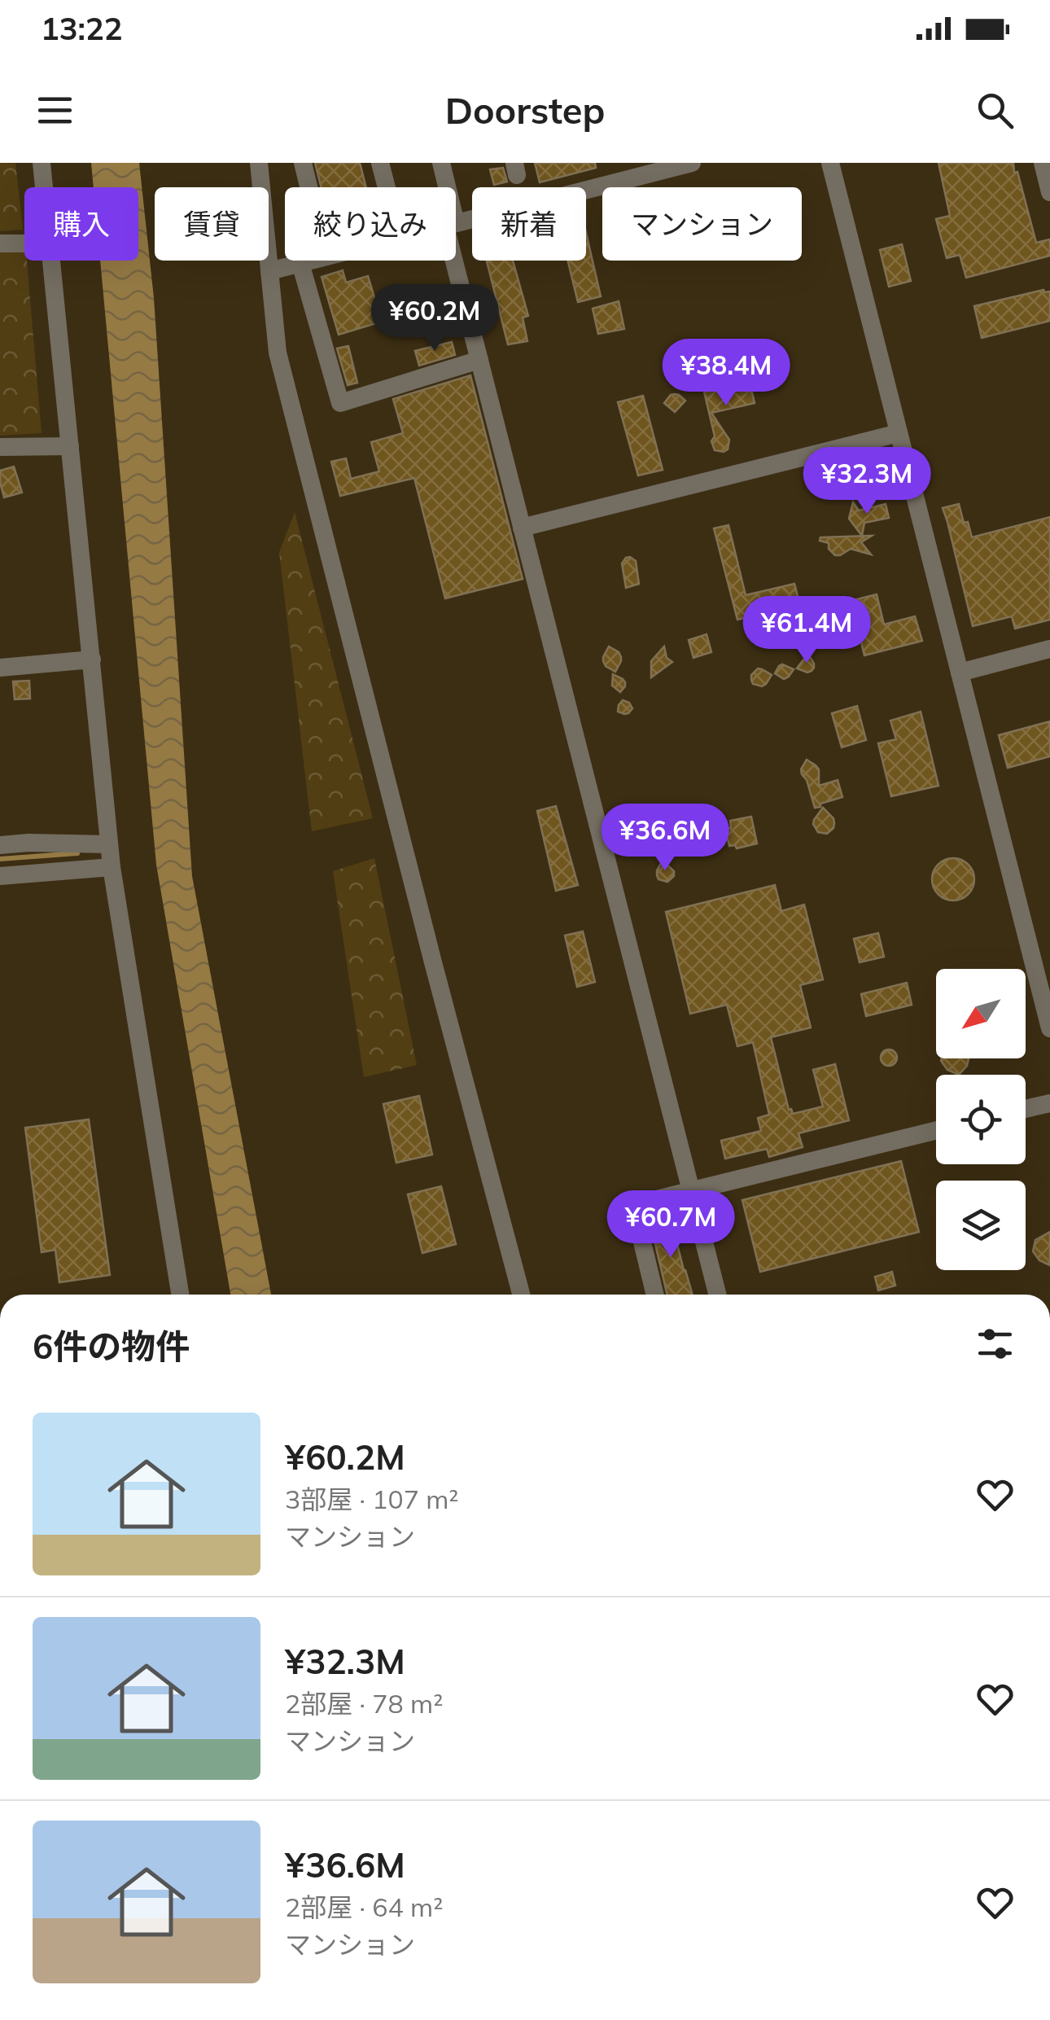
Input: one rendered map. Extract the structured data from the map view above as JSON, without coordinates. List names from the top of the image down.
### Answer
{
  "north": "bottom left",
  "page": {
    "status": "13:22",
    "header": "Doorstep",
    "chip": [
      "購入",
      "賃貸",
      "絞り込み",
      "新着",
      "マンション"
    ],
    "price": [
      "¥60.2M",
      "¥38.4M",
      "¥32.3M",
      "¥61.4M",
      "¥36.6M",
      "¥60.7M"
    ],
    "heading": "6件の物件",
    "list": [
      {
        "name": "¥60.2M",
        "note": "3部屋 · 107 m² · マンション"
      },
      {
        "name": "¥32.3M",
        "note": "2部屋 · 78 m² · マンション"
      },
      {
        "name": "¥36.6M",
        "note": "2部屋 · 64 m² · マンション"
      }
    ]
  }
}
